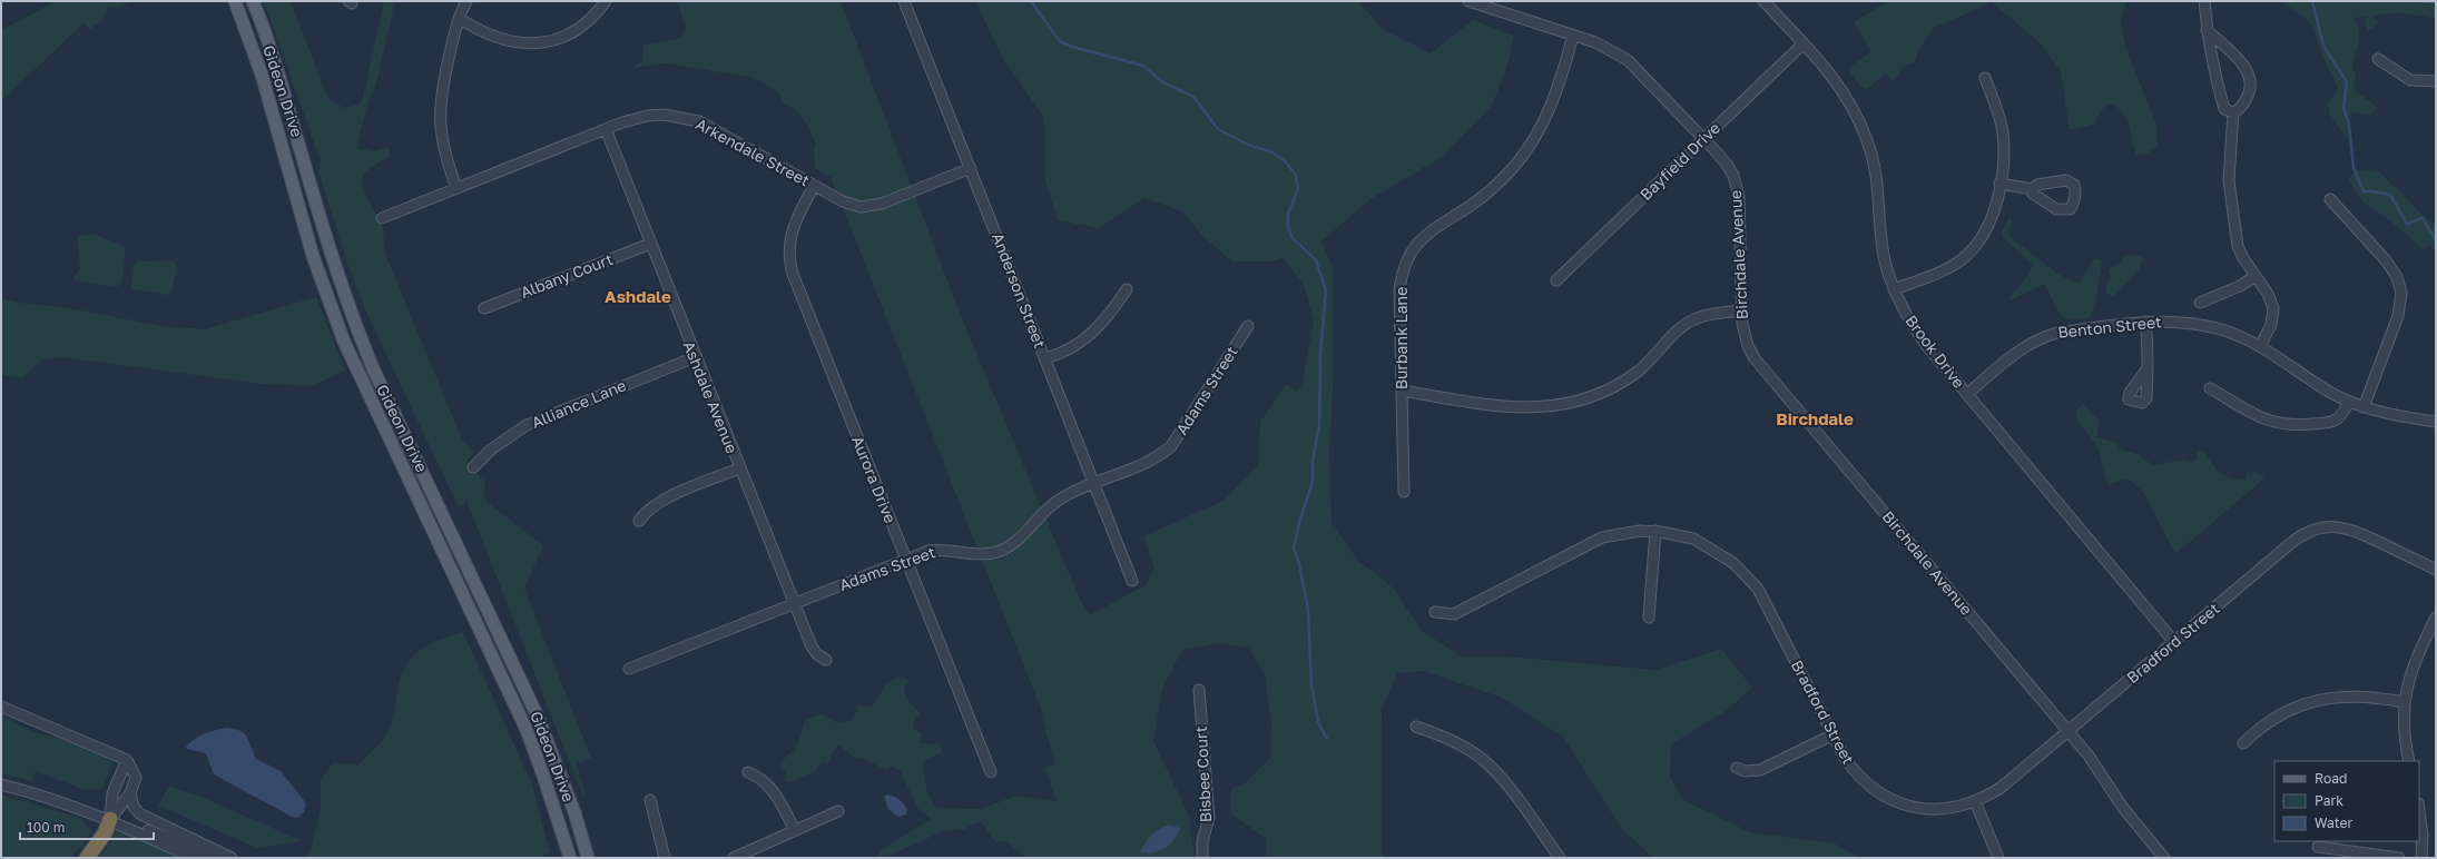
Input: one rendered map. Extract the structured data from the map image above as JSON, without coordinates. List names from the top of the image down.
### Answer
{
  "streets": {
    "main road": ["Gideon Drive"],
    "street": [
      "Arkendale Street",
      "Bayfield Drive",
      "Birchdale Avenue",
      "Albany Court",
      "Anderson Street",
      "Benton Street",
      "Burbank Lane",
      "Brook Drive",
      "Adams Street",
      "Ashdale Avenue",
      "Alliance Lane",
      "Aurora Drive",
      "Bradford Street",
      "Bisbee Court"
    ]
  },
  "crossings": [
    ["Arkendale Street", "Anderson Street"],
    ["Arkendale Street", "Ashdale Avenue"],
    ["Arkendale Street", "Aurora Drive"],
    ["Bayfield Drive", "Birchdale Avenue"],
    ["Bayfield Drive", "Brook Drive"],
    ["Birchdale Avenue", "Burbank Lane"],
    ["Birchdale Avenue", "Bradford Street"],
    ["Albany Court", "Ashdale Avenue"],
    ["Anderson Street", "Adams Street"],
    ["Benton Street", "Brook Drive"],
    ["Brook Drive", "Bradford Street"],
    ["Adams Street", "Ashdale Avenue"],
    ["Adams Street", "Aurora Drive"],
    ["Ashdale Avenue", "Alliance Lane"]
  ],
  "districts": ["Ashdale", "Birchdale"],
  "legend": ["Road", "Park", "Water"],
  "scale_bar": "100 m"
}
